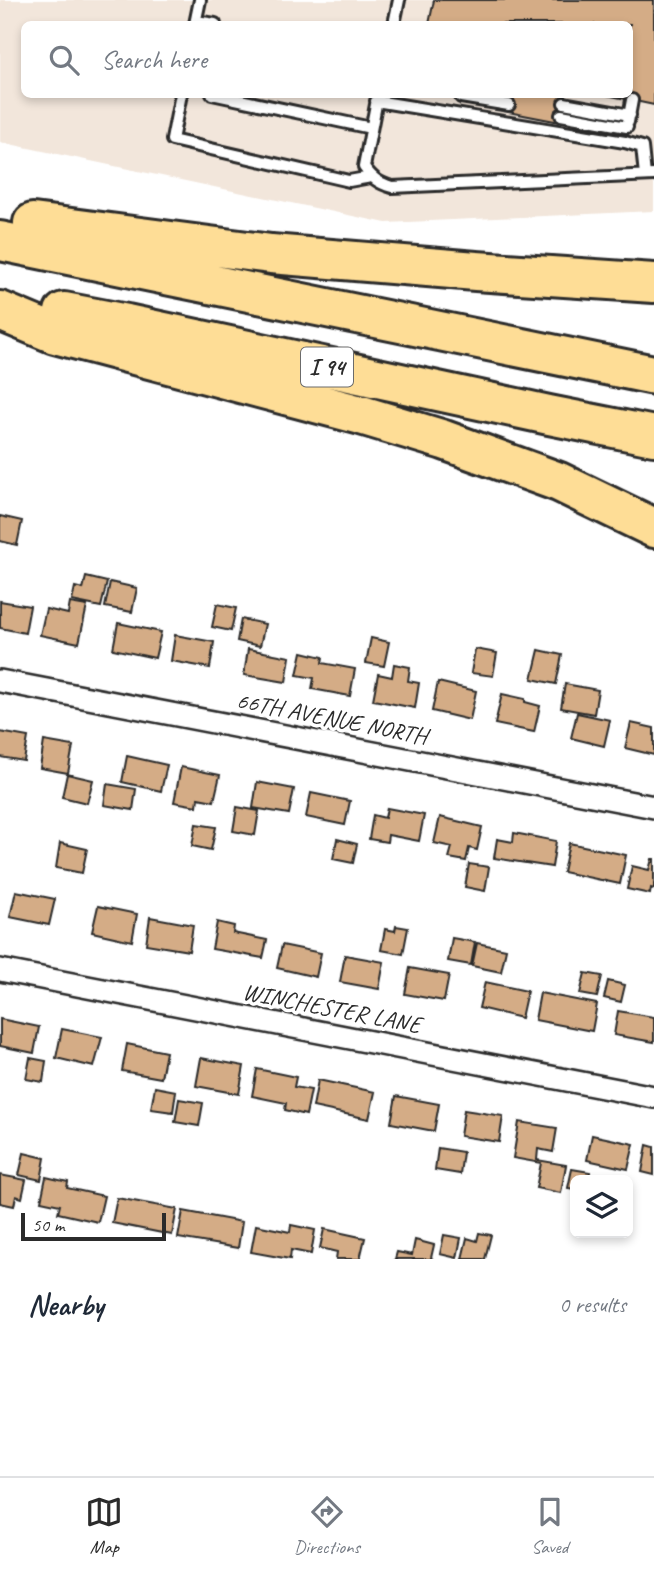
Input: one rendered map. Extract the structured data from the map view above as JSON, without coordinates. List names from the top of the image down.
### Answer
{
  "streets": {
    "highway": ["I 94"],
    "street": ["66TH AVENUE NORTH", "WINCHESTER LANE"]
  },
  "scale_bar": "50 m",
  "page": {
    "search": "Search here",
    "scale": "50 m",
    "heading": ["Nearby", "0 results"],
    "nav": ["Map", "Directions", "Saved"]
  }
}
